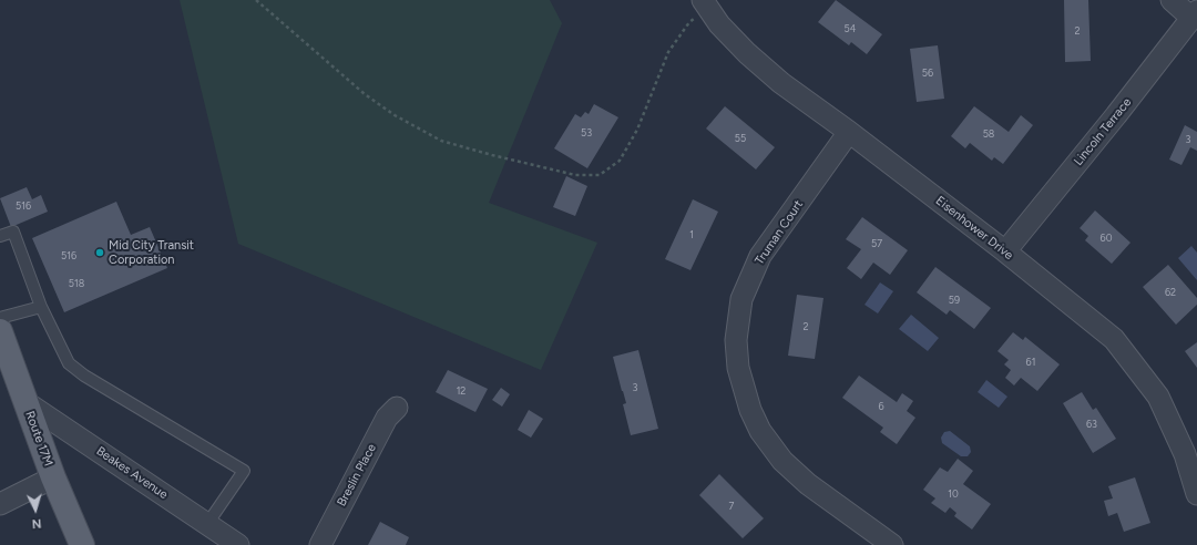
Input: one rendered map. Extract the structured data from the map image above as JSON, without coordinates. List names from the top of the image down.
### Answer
{
  "streets": {
    "main road": ["Route 17M"],
    "street": [
      "Lincoln Terrace",
      "Eisenhower Drive",
      "Truman Court",
      "Beakes Avenue",
      "Breslin Place"
    ]
  },
  "crossings": [
    ["Lincoln Terrace", "Eisenhower Drive"],
    ["Eisenhower Drive", "Truman Court"],
    ["Route 17M", "Beakes Avenue"]
  ],
  "places": ["Mid City Transit Corporation"],
  "house_numbers": [
    "54",
    "2",
    "56",
    "53",
    "58",
    "55",
    "3",
    "516",
    "1",
    "60",
    "57",
    "516",
    "518",
    "62",
    "59",
    "2",
    "61",
    "3",
    "12",
    "6",
    "63",
    "10",
    "7"
  ],
  "north": "bottom"
}
